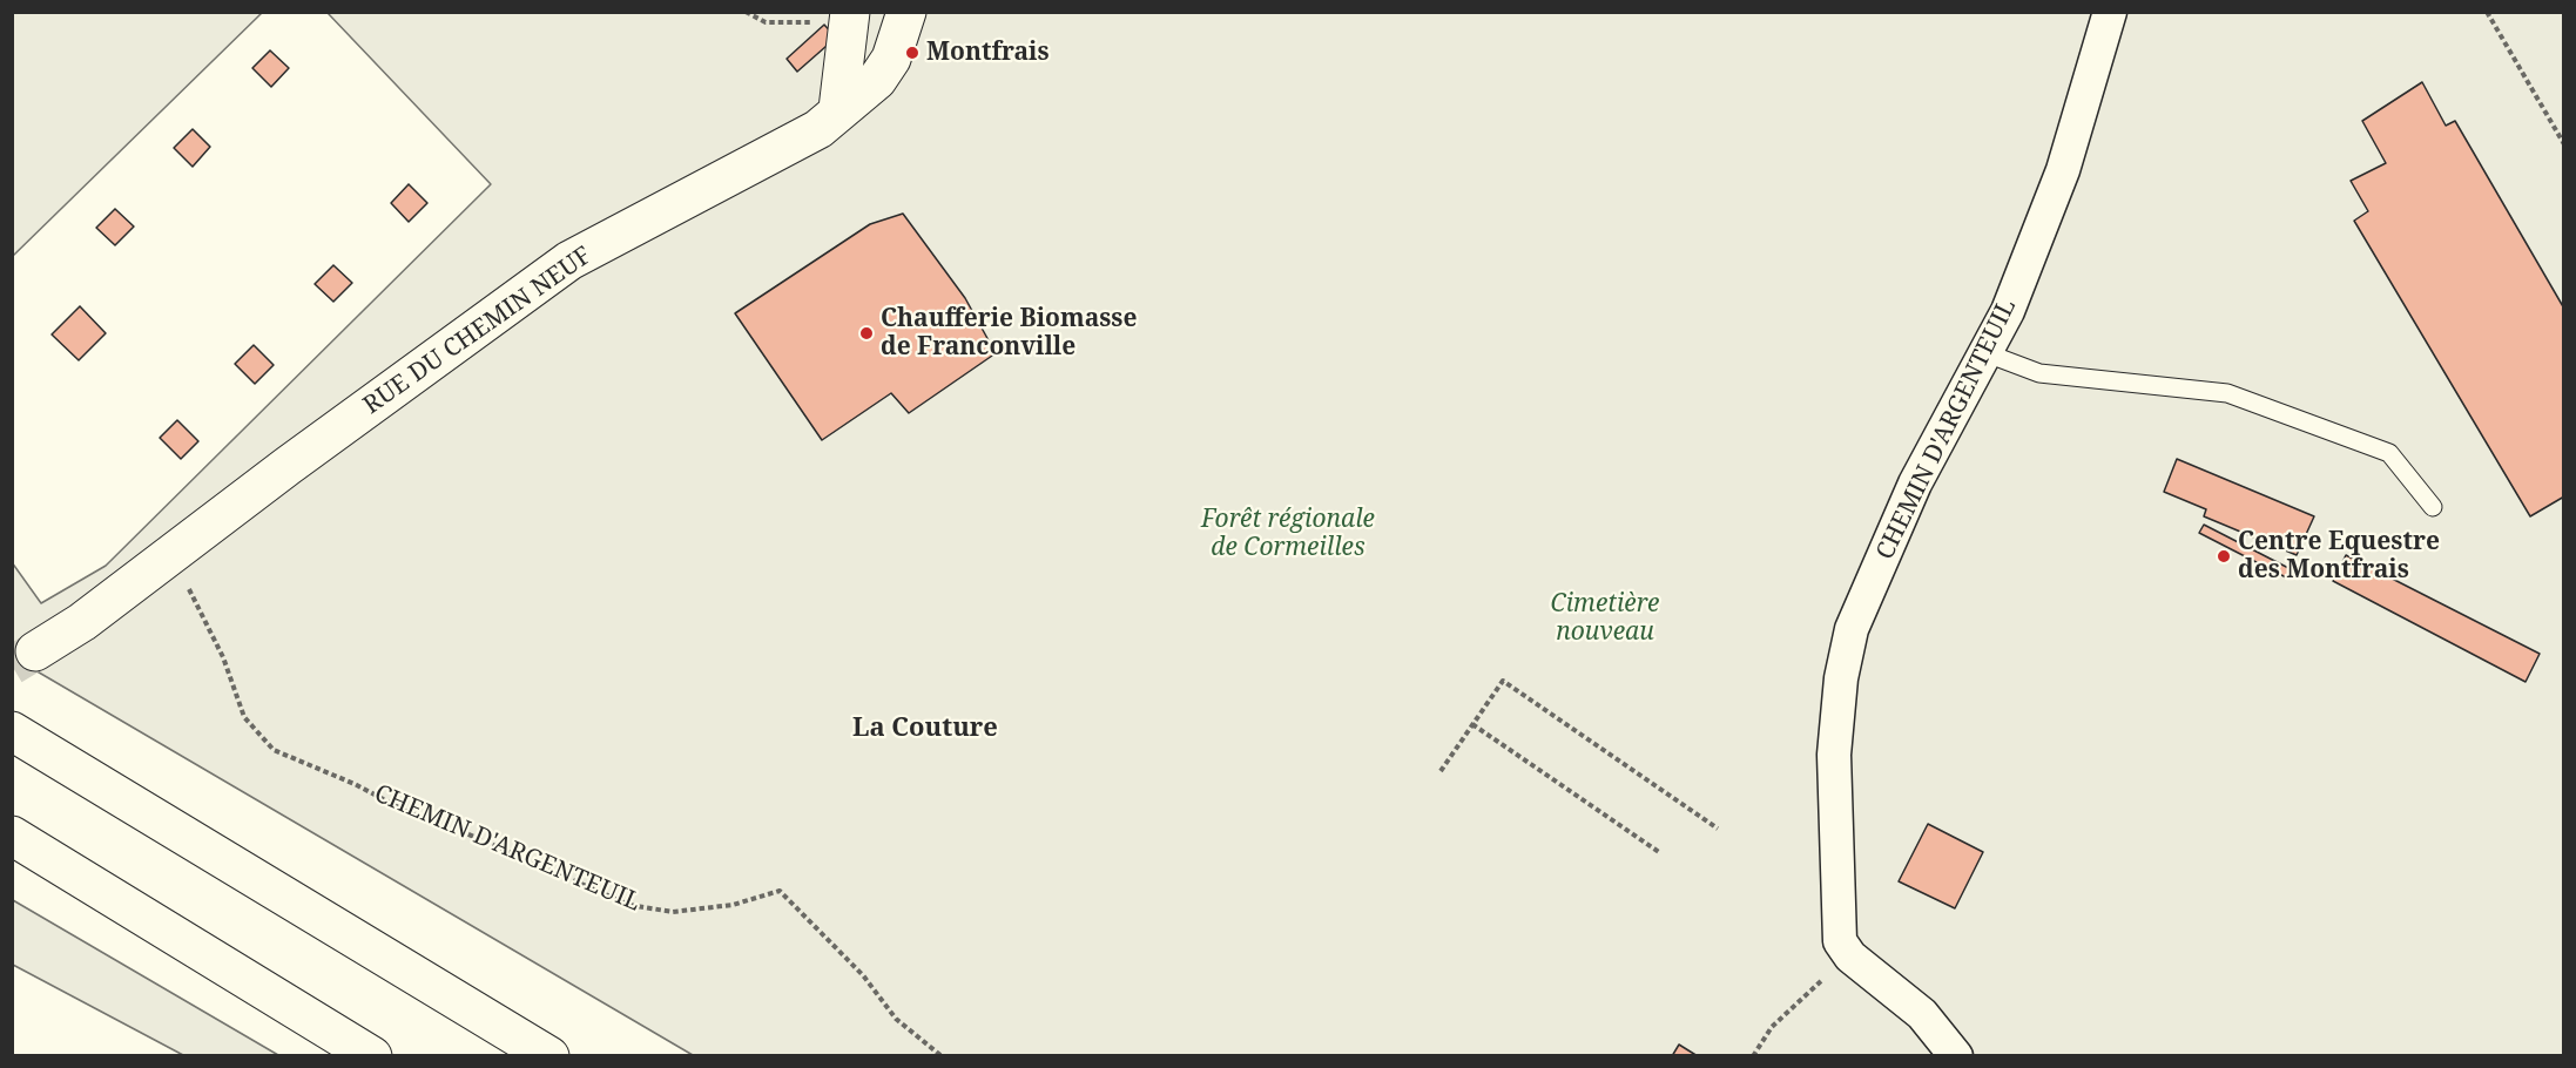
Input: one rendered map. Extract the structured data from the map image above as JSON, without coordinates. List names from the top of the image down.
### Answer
{
  "streets": {
    "main road": ["RUE DU CHEMIN NEUF"],
    "street": ["CHEMIN D'ARGENTEUIL"]
  },
  "crossings": [
    ["RUE DU CHEMIN NEUF", "CHEMIN D'ARGENTEUIL"]
  ],
  "districts": ["La Couture"],
  "parks": ["Forêt régionale de Cormeilles", "Cimetière nouveau"],
  "places": ["Montfrais", "Chaufferie Biomasse de Franconville", "Centre Equestre des Montfrais"]
}
